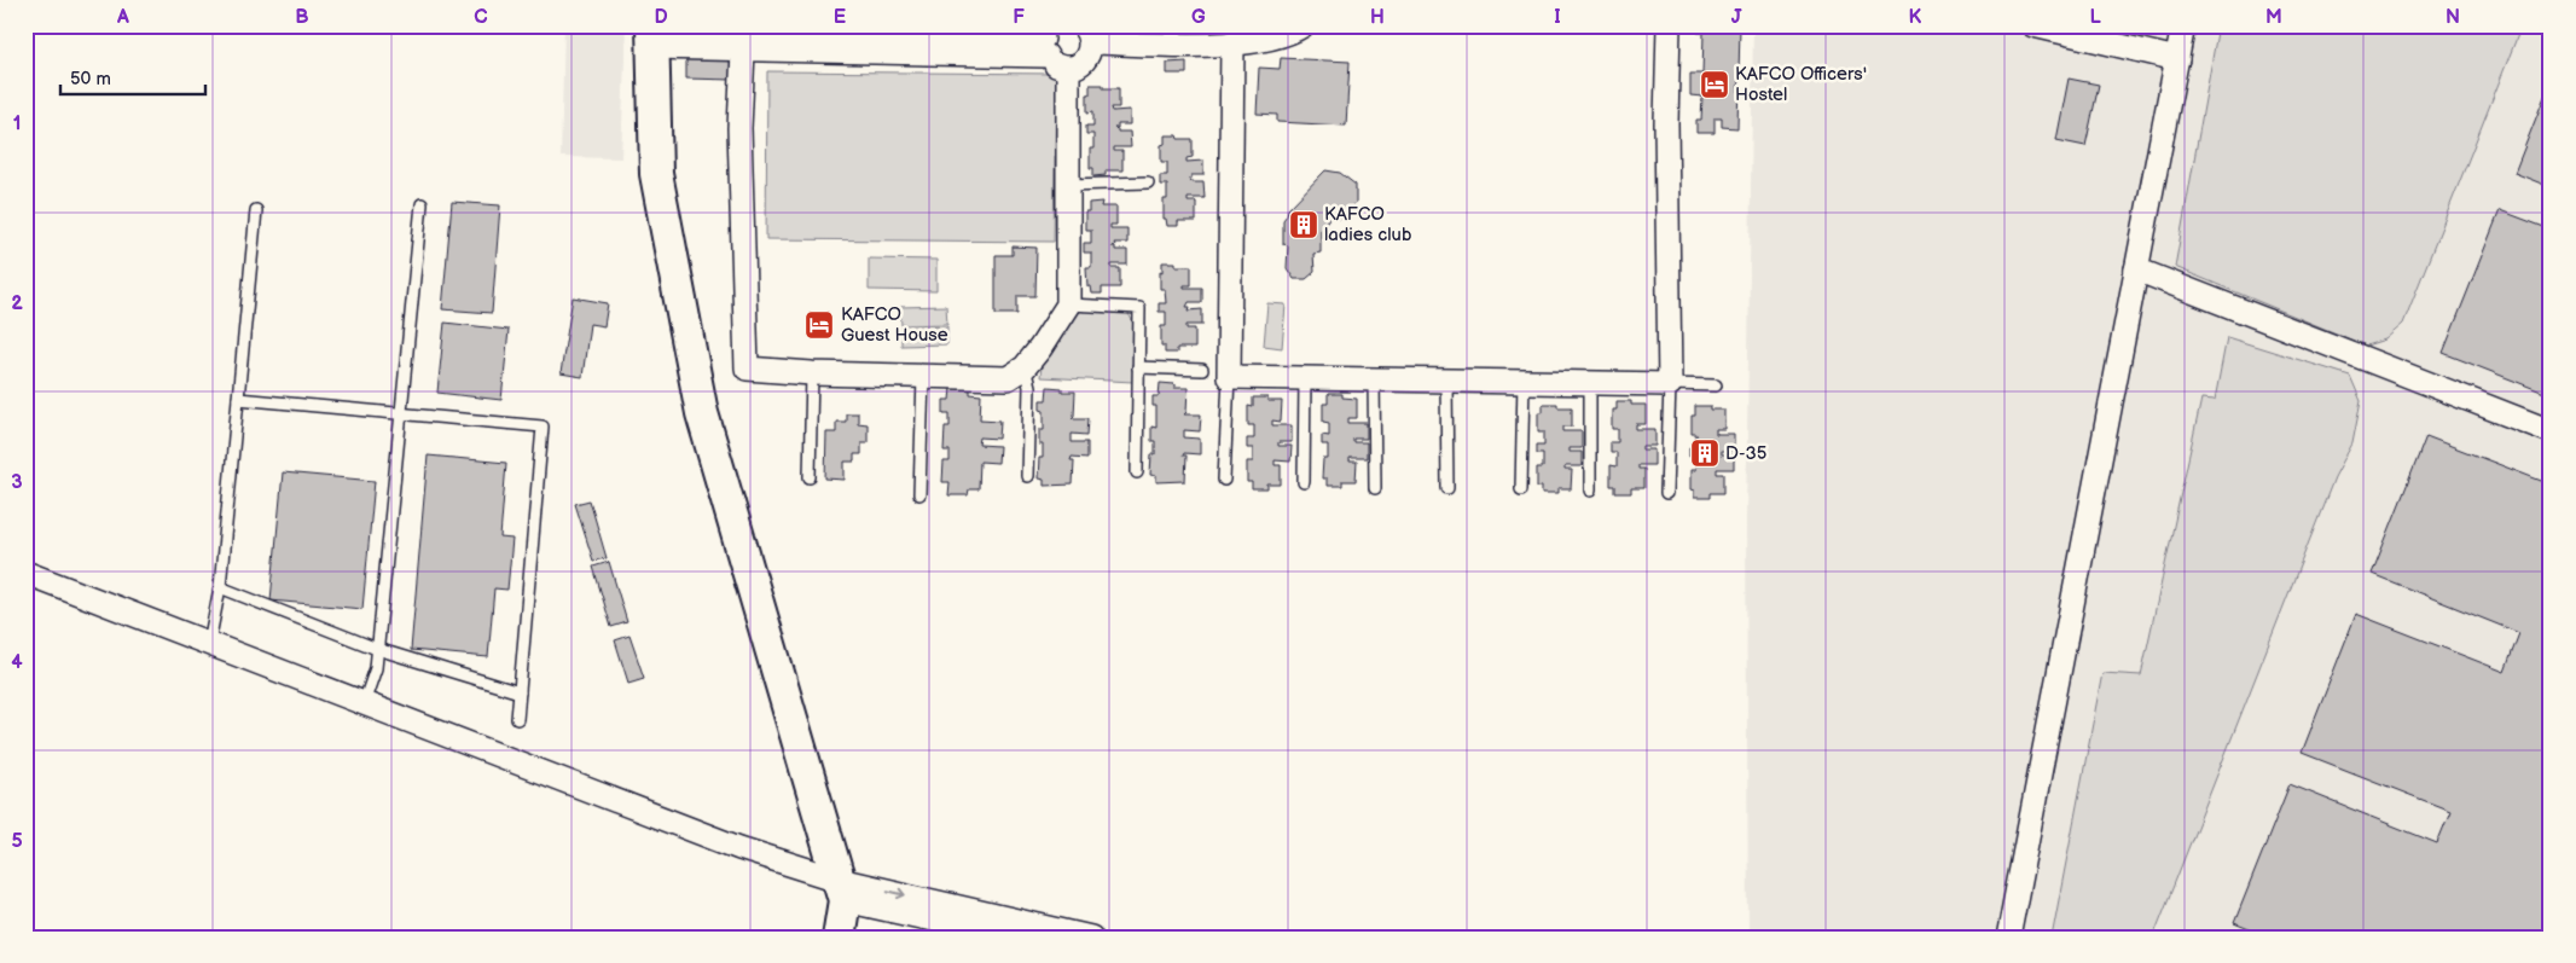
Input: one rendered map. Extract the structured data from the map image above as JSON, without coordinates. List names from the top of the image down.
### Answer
{
  "places": {
    "hotel": ["KAFCO Officers' Hostel", "KAFCO Guest House"],
    "building": ["KAFCO ladies club", "D-35"]
  },
  "scale_bar": "50 m",
  "grid": {
    "columns": [
      "A",
      "B",
      "C",
      "D",
      "E",
      "F",
      "G",
      "H",
      "I",
      "J",
      "K",
      "L",
      "M",
      "N"
    ],
    "rows": [
      "1",
      "2",
      "3",
      "4",
      "5"
    ]
  }
}
